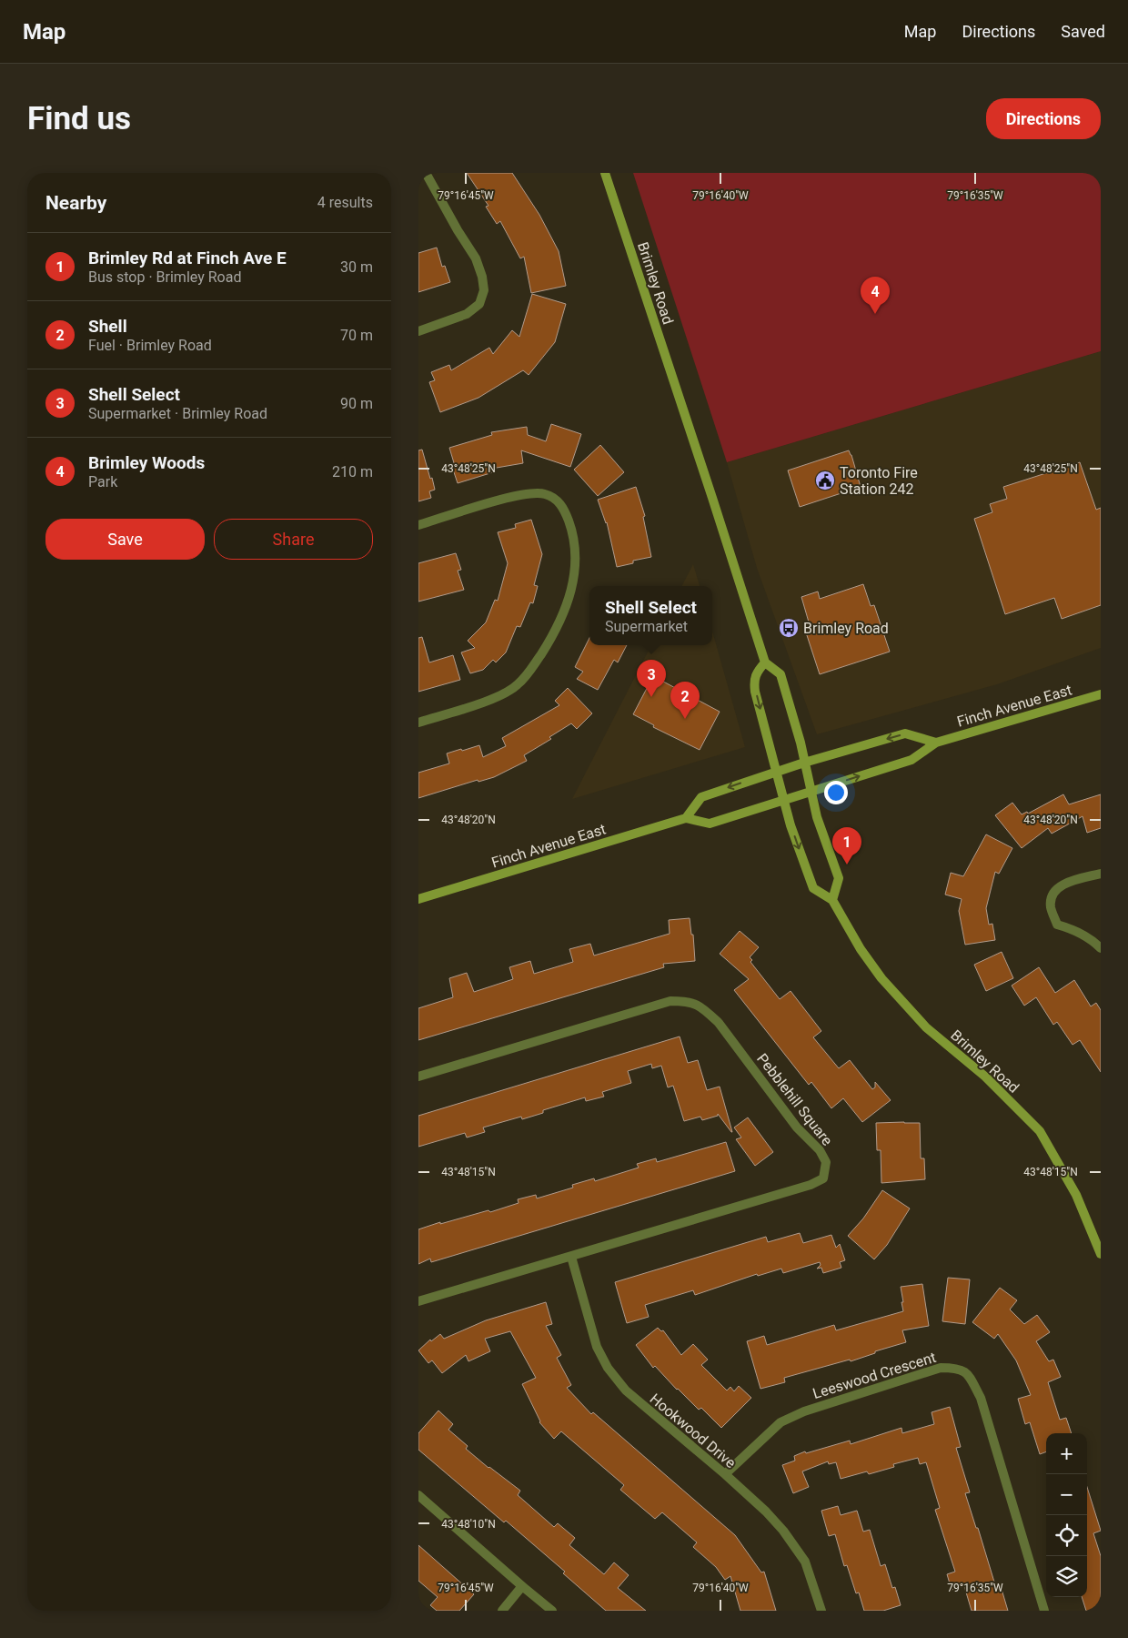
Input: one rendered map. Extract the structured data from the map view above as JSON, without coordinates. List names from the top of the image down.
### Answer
{
  "streets": {
    "main road": ["Brimley Road", "Finch Avenue East"],
    "street": ["Pebblehill Square", "Leeswood Crescent", "Hookwood Drive"]
  },
  "crossings": [
    ["Brimley Road", "Finch Avenue East"],
    ["Pebblehill Square", "Hookwood Drive"],
    ["Leeswood Crescent", "Hookwood Drive"]
  ],
  "places": {
    "public building": ["Toronto Fire Station 242"],
    "bus stop": ["Brimley Road"]
  },
  "page": {
    "header": "Map",
    "nav": ["Map", "Directions", "Saved"],
    "buttons": [
      "Directions",
      ["Save", "Share"]
    ],
    "title": "Find us",
    "heading": ["Nearby", "4 results"],
    "list": [
      {
        "mark": "1",
        "name": "Brimley Rd at Finch Ave E",
        "note": "Bus stop · Brimley Road",
        "value": "30 m"
      },
      {
        "mark": "2",
        "name": "Shell",
        "note": "Fuel · Brimley Road",
        "value": "70 m"
      },
      {
        "mark": "3",
        "name": "Shell Select",
        "note": "Supermarket · Brimley Road",
        "value": "90 m"
      },
      {
        "mark": "4",
        "name": "Brimley Woods",
        "note": "Park",
        "value": "210 m"
      }
    ],
    "pins": [
      "4",
      "3",
      "2",
      "1"
    ],
    "popup": ["Shell Select", "Supermarket"],
    "map_buttons": ["+", "−"]
  },
  "coordinates": [
    "79°16'45\"W",
    "79°16'40\"W",
    "79°16'35\"W",
    "43°48'25\"N",
    "43°48'20\"N",
    "43°48'15\"N",
    "43°48'10\"N"
  ]
}
